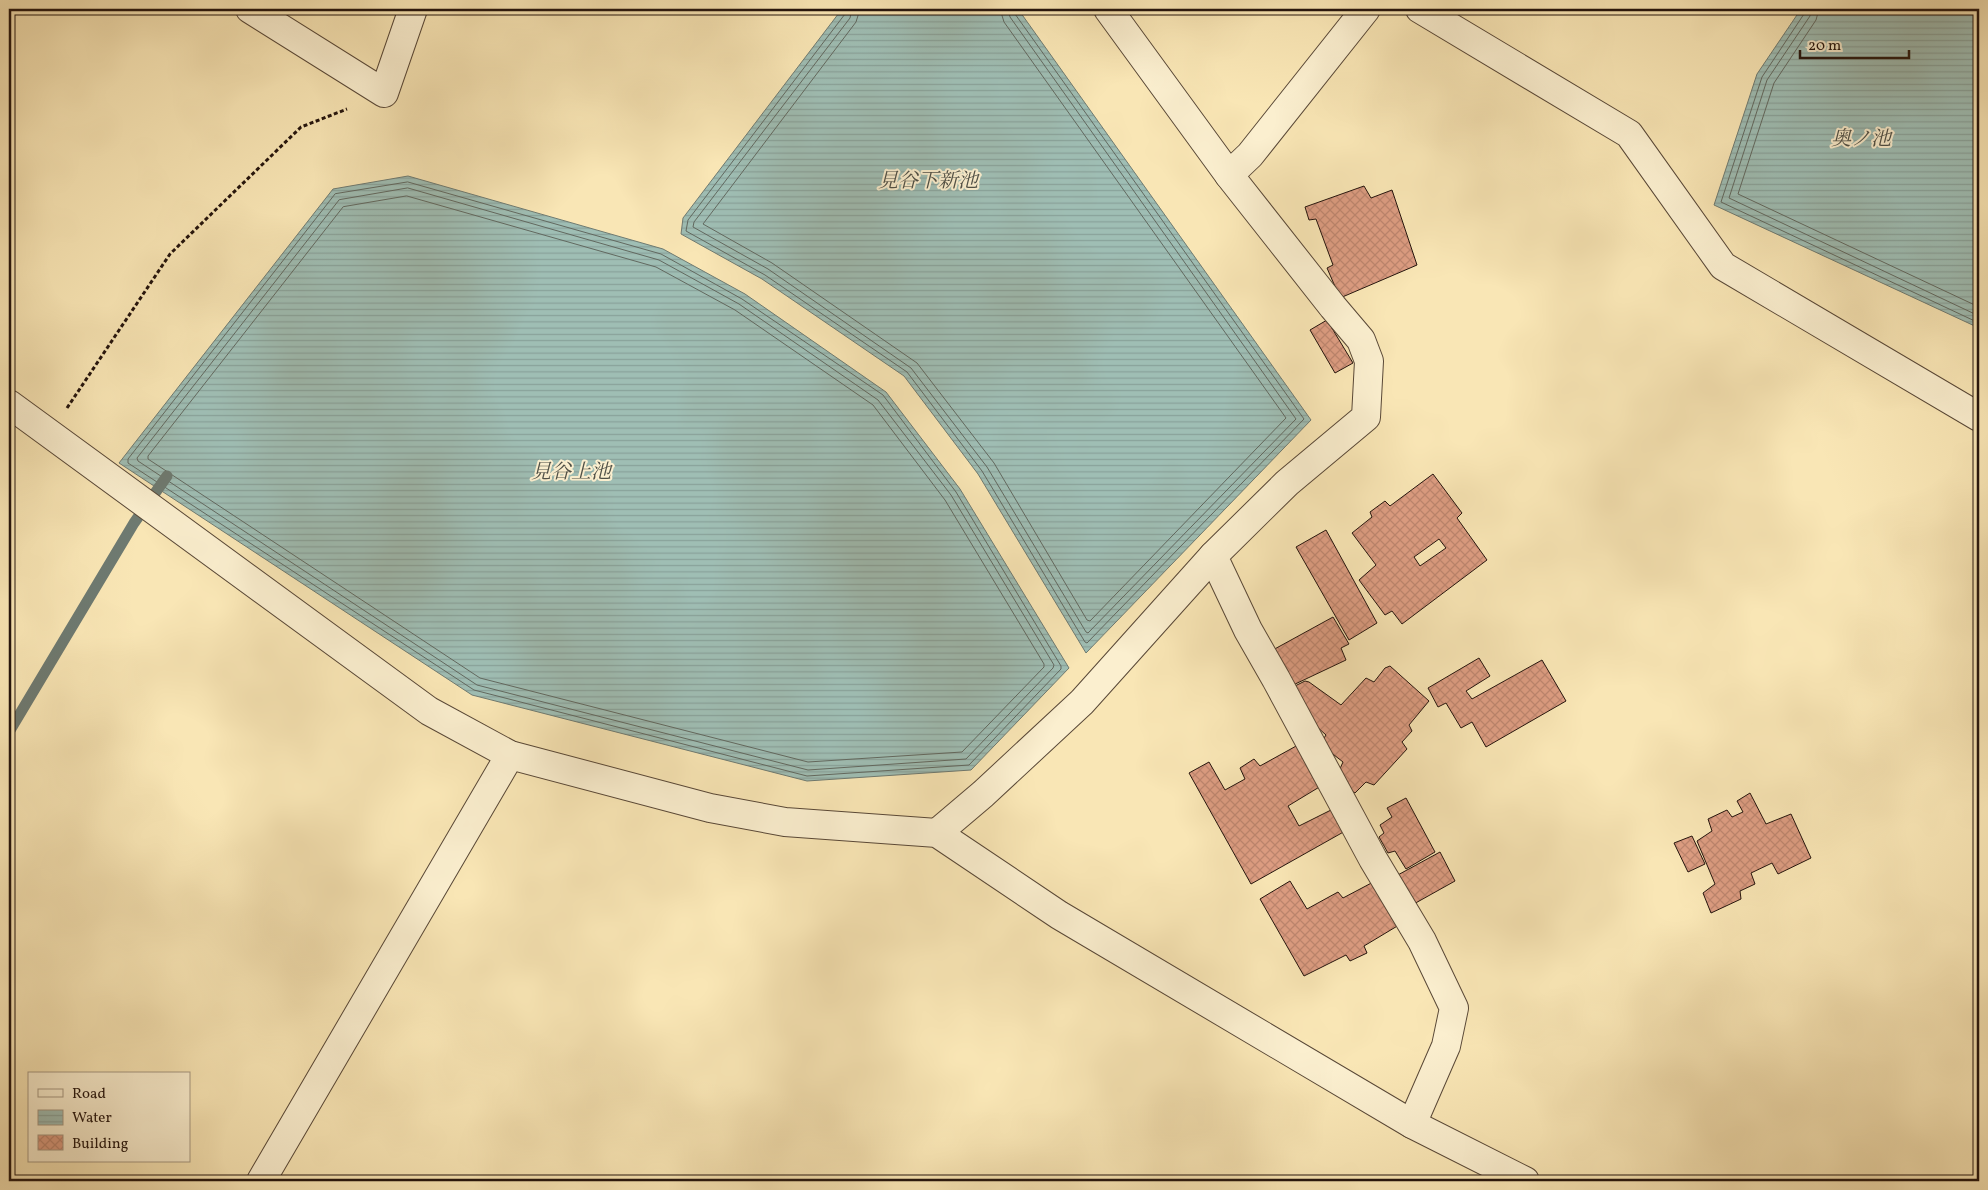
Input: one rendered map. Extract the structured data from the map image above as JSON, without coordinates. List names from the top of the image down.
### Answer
{
  "water": ["奥ノ池", "見谷下新池", "見谷上池"],
  "legend": ["Road", "Water", "Building"],
  "scale_bar": "20 m"
}
